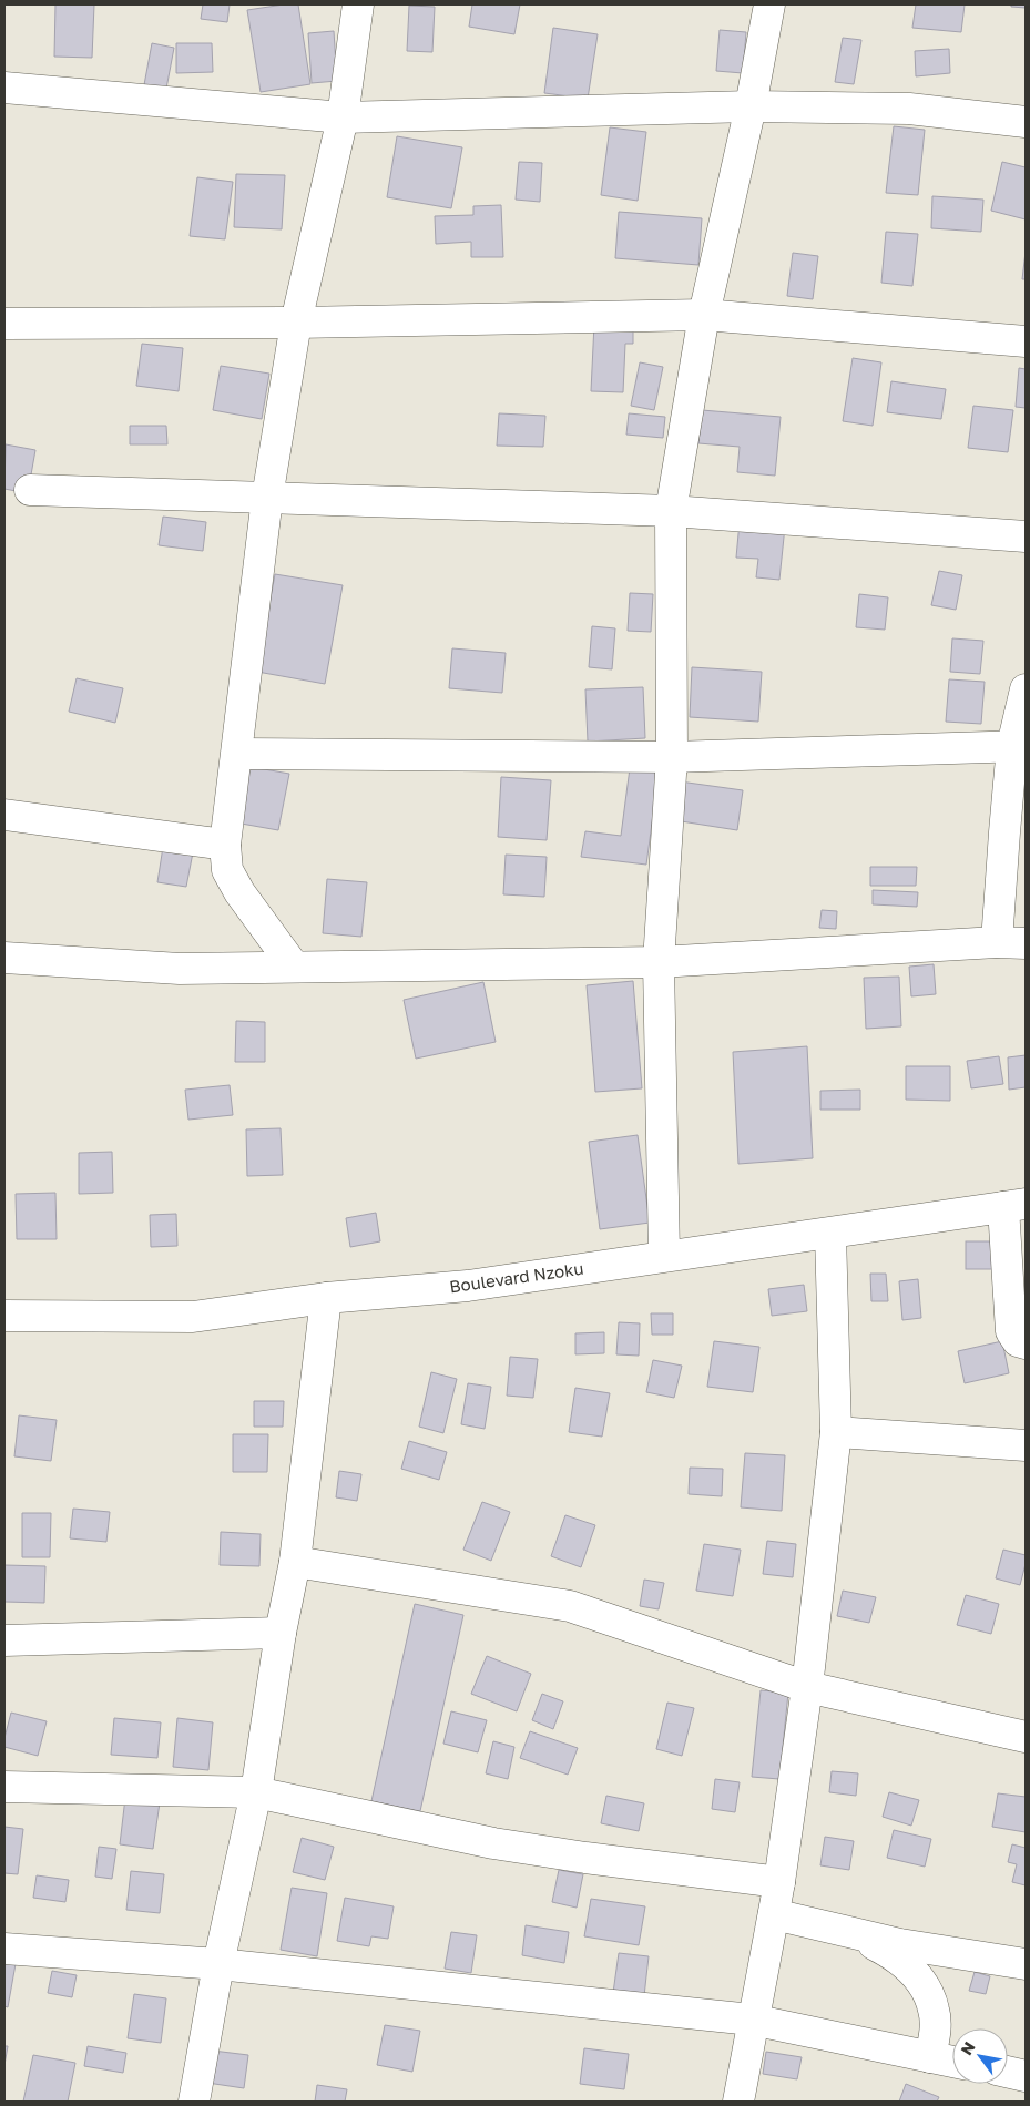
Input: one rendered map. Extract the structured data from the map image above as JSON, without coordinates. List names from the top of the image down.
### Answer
{
  "streets": {
    "street": ["Boulevard Nzoku"]
  },
  "north": "top left"
}
